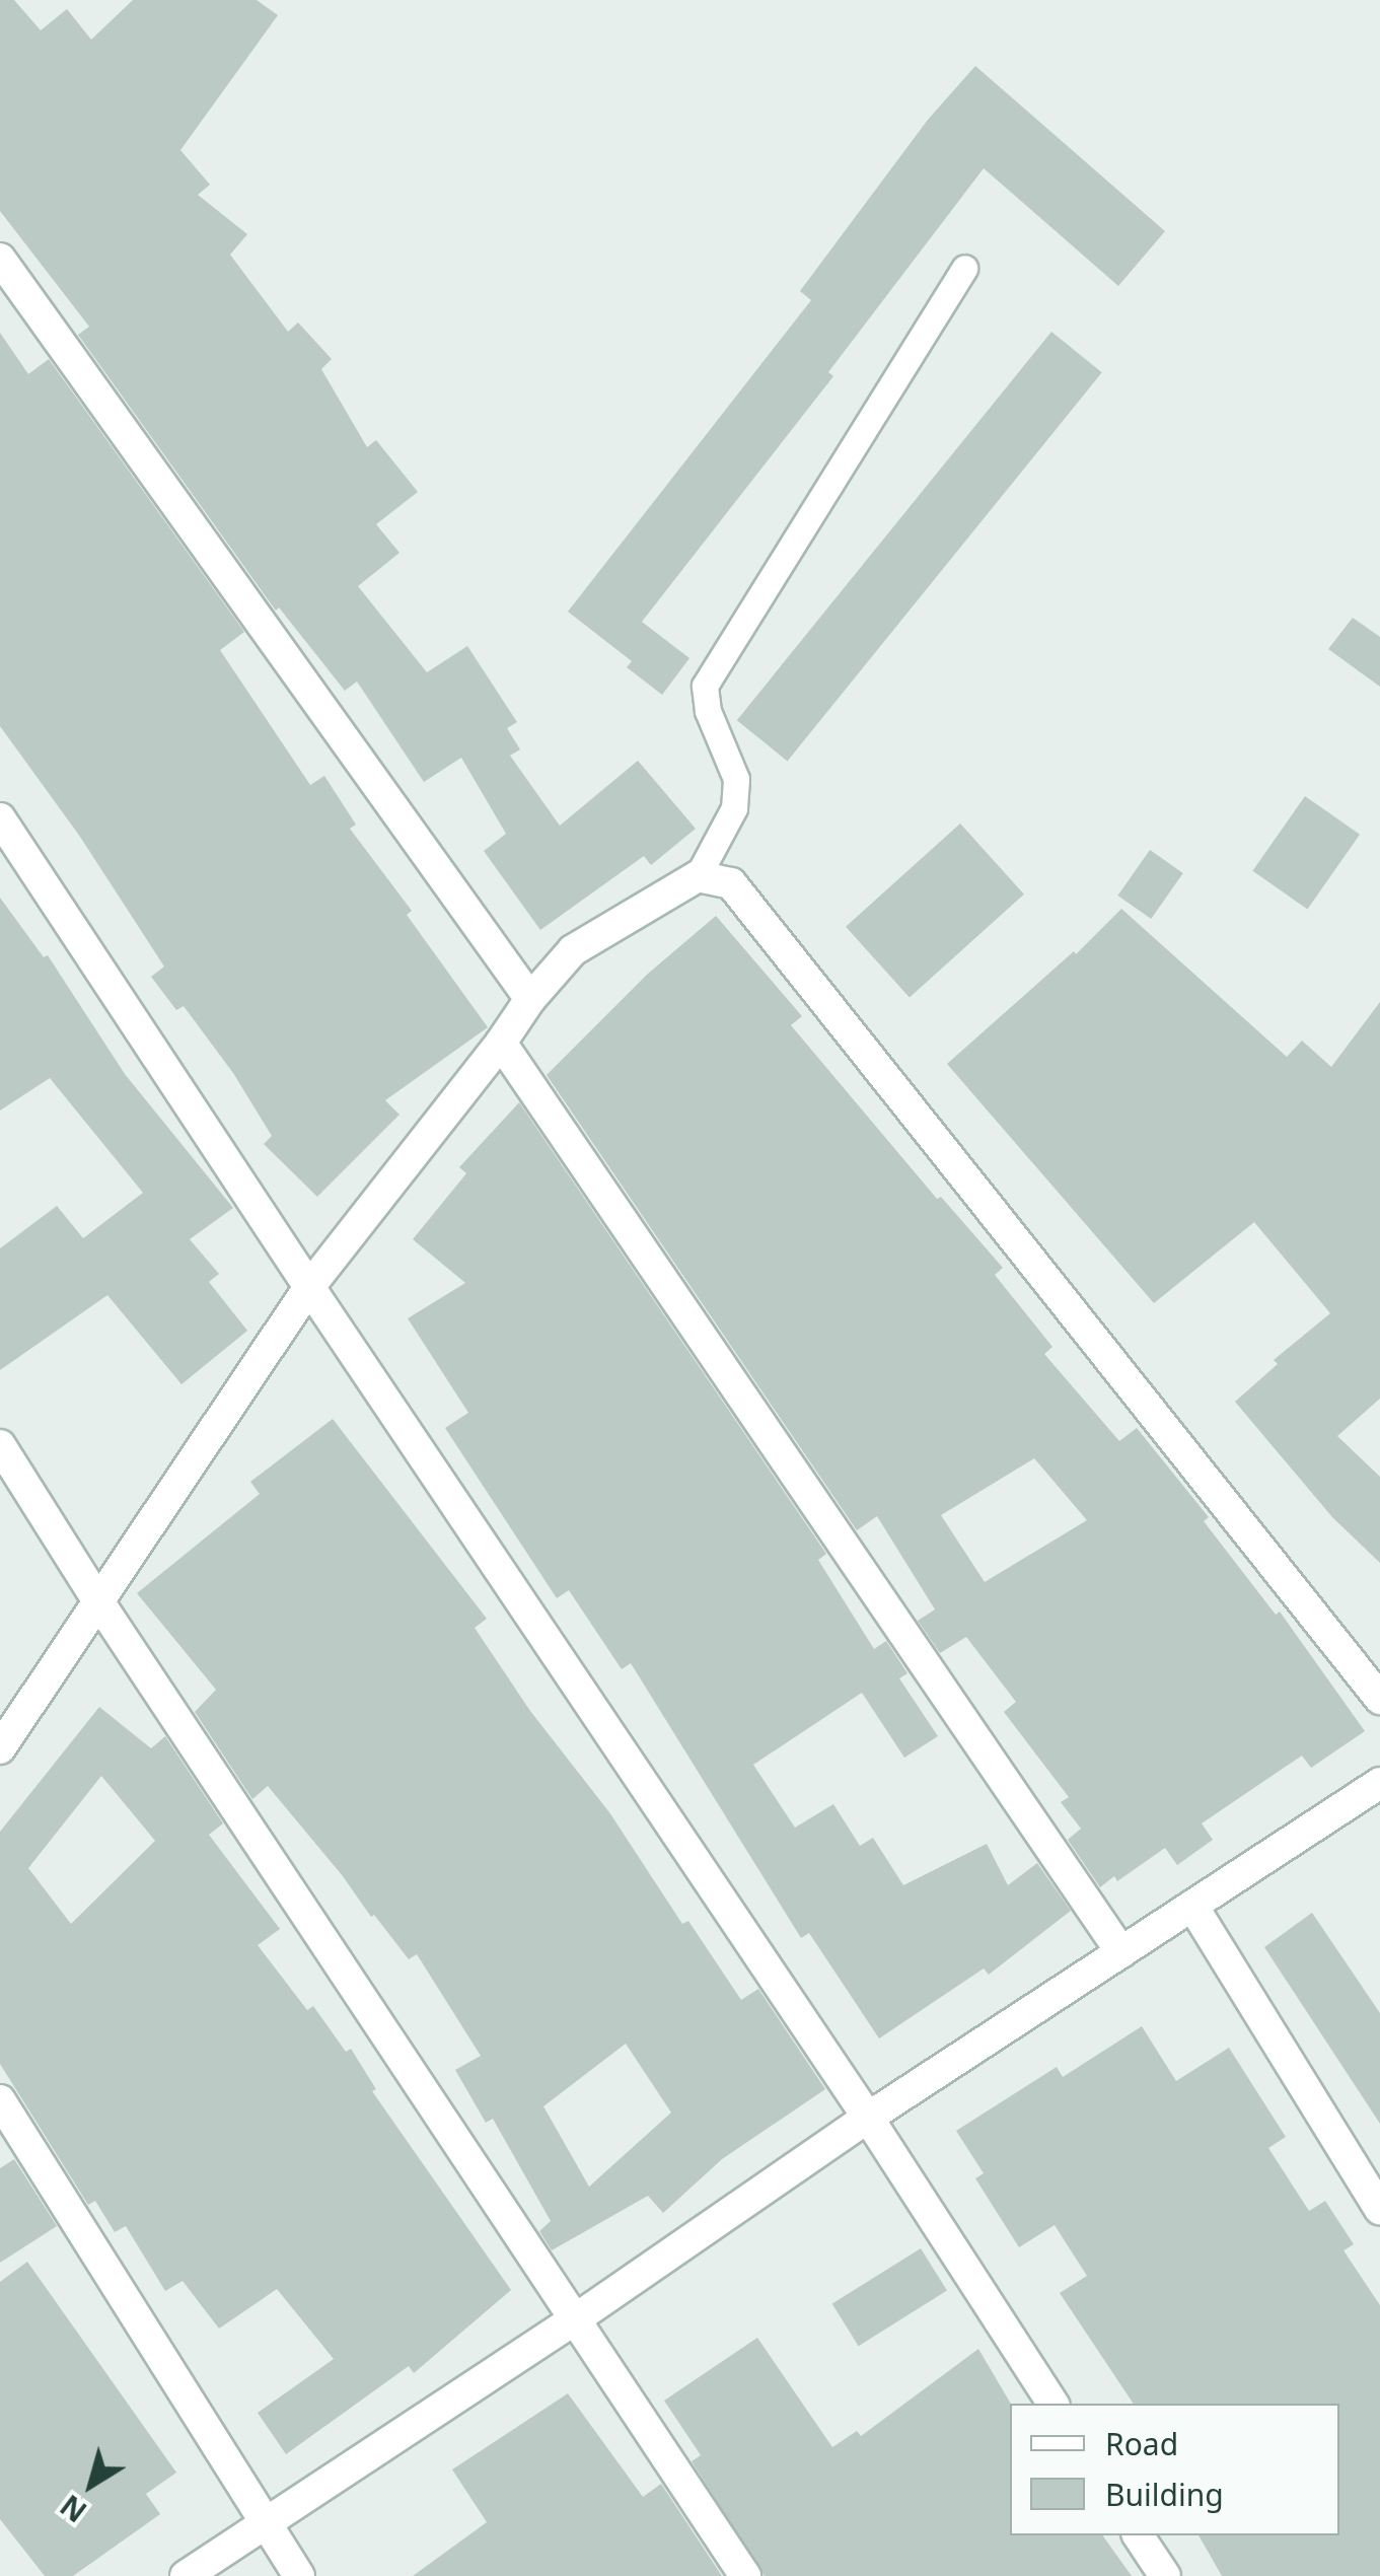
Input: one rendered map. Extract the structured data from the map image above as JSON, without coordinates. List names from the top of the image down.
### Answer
{
  "legend": ["Road", "Building"],
  "north": "bottom left"
}
